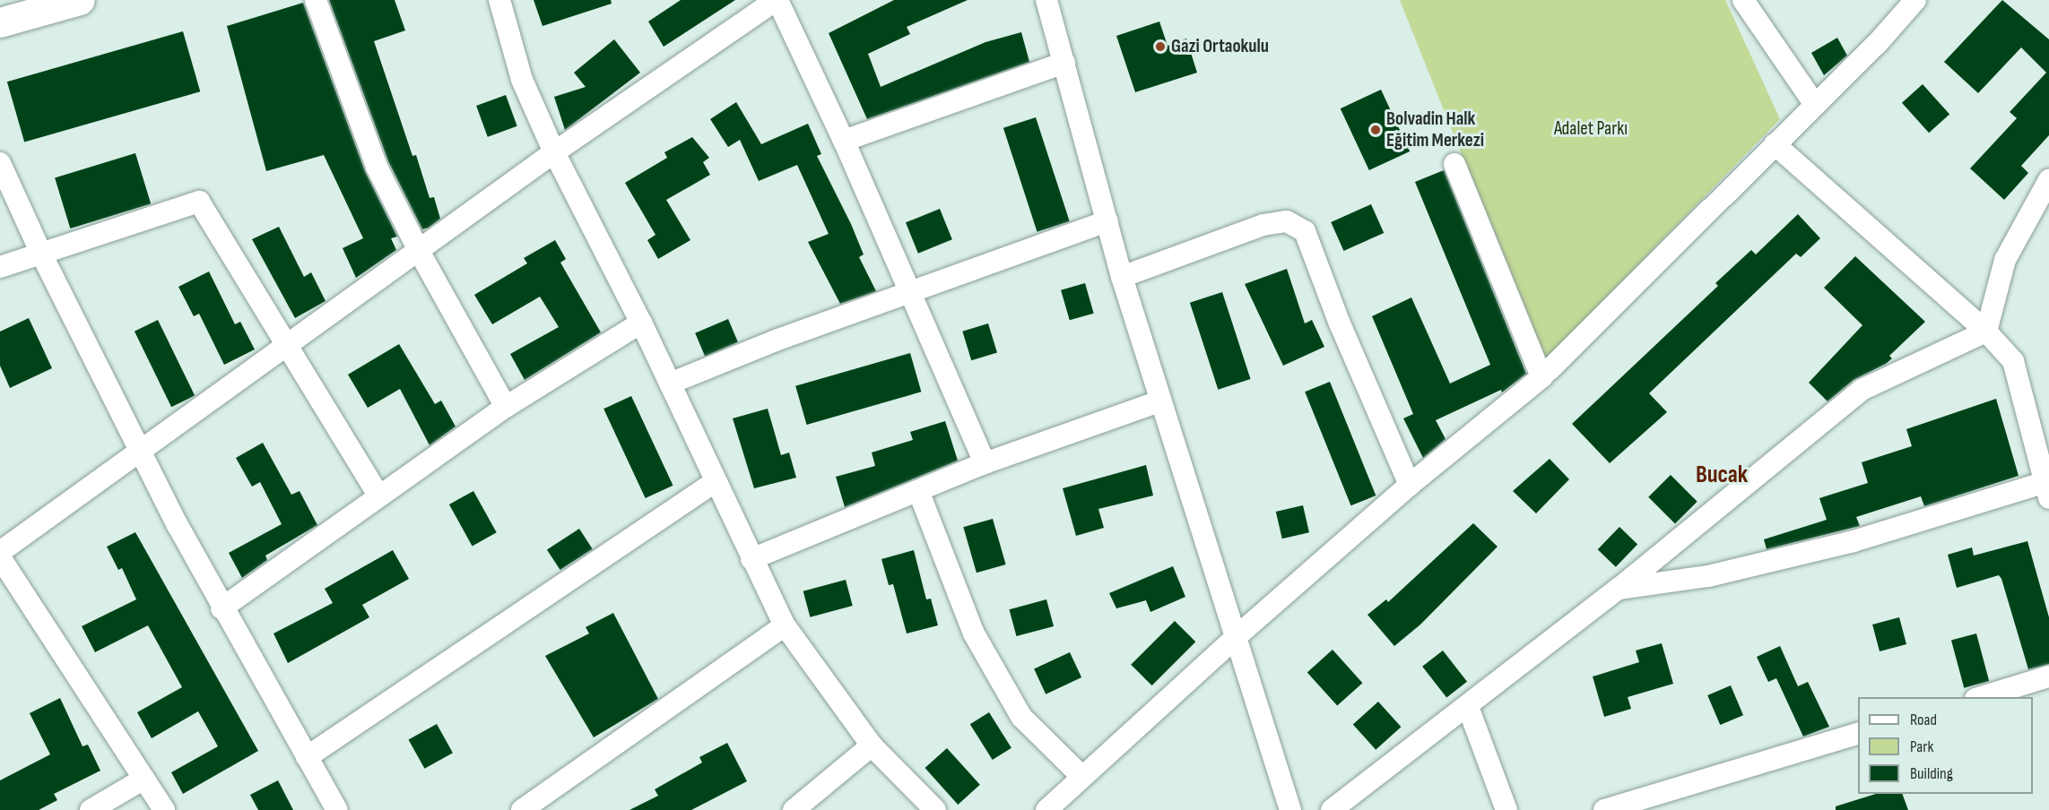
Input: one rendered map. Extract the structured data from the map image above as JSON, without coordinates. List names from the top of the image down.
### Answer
{
  "districts": ["Bucak"],
  "parks": ["Adalet Parkı"],
  "places": ["Gazi Ortaokulu", "Bolvadin Halk Eğitim Merkezi"],
  "legend": ["Road", "Park", "Building"]
}
